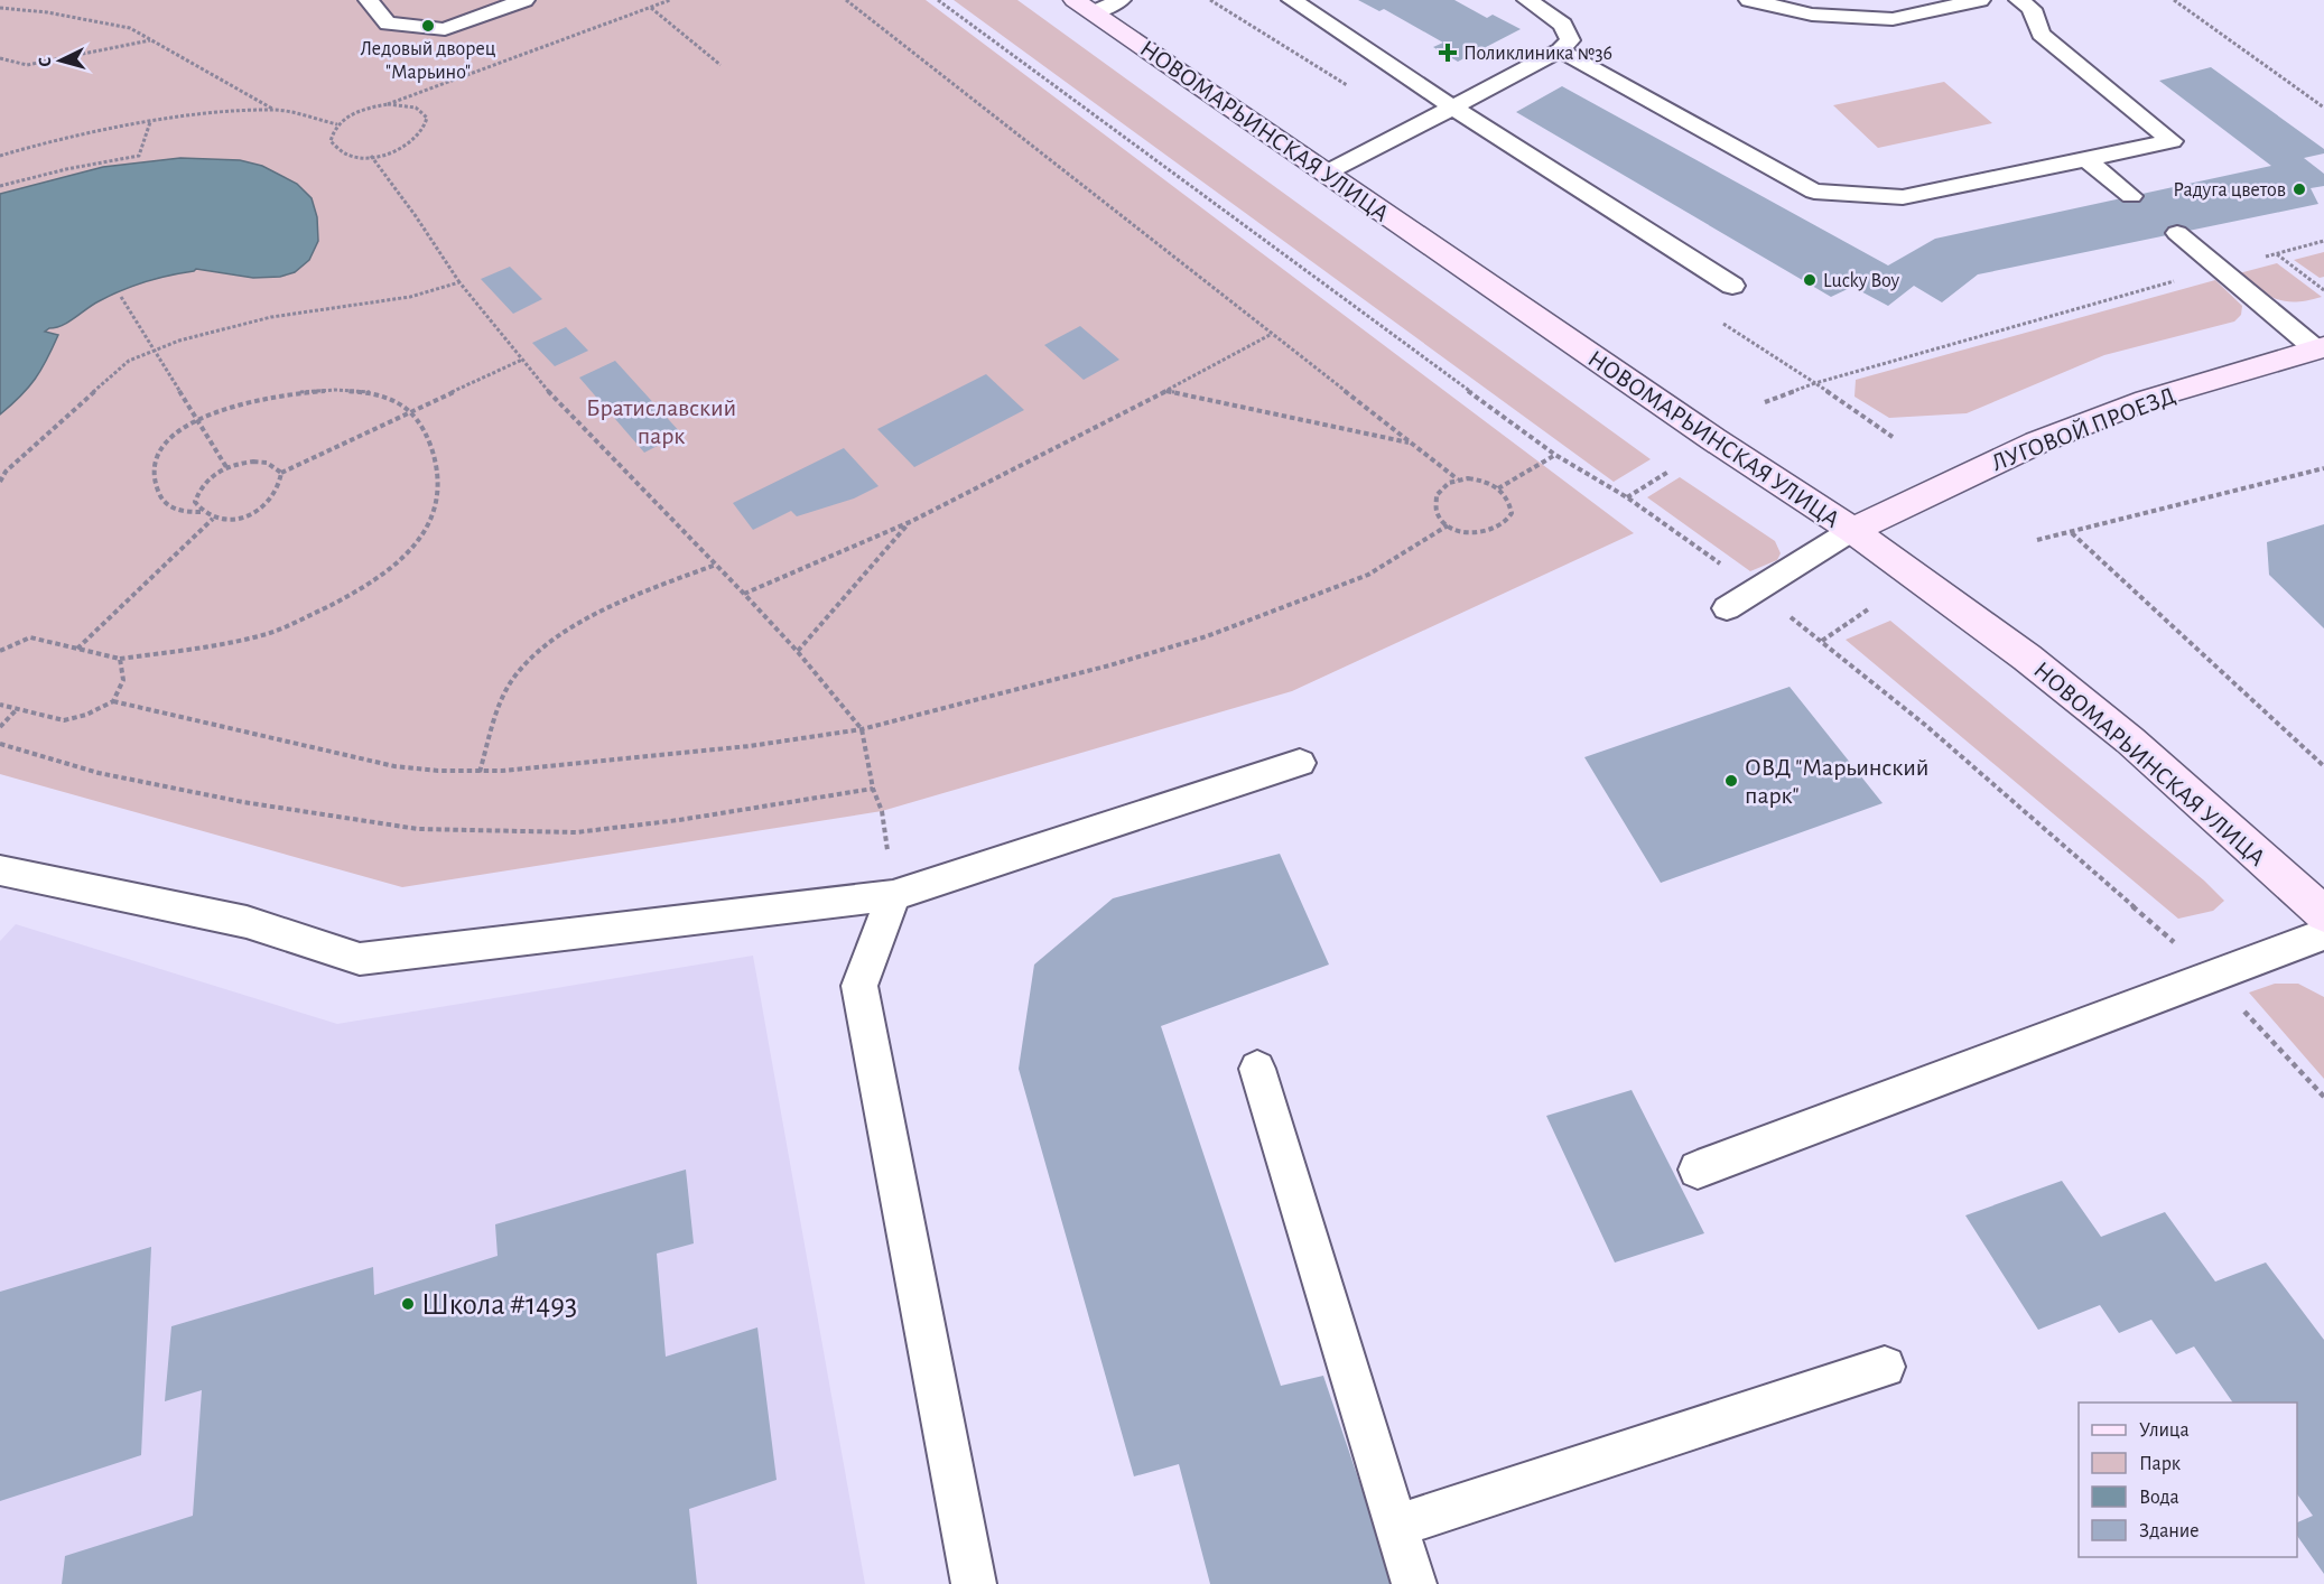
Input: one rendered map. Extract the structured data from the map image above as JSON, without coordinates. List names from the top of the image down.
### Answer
{
  "streets": {
    "street": ["НОВОМАРЬИНСКАЯ УЛИЦА", "ЛУГОВОЙ ПРОЕЗД"]
  },
  "crossings": [
    ["НОВОМАРЬИНСКАЯ УЛИЦА", "ЛУГОВОЙ ПРОЕЗД"]
  ],
  "parks": ["Братиславский парк"],
  "places": {
    "other": [
      "Ледовый дворец \"Марьино\"",
      "Радуга цветов",
      "Lucky Boy",
      "ОВД \"Марьинский парк\"",
      "Школа #1493"
    ],
    "health": ["Поликлиника №36"]
  },
  "legend": [
    "Улица",
    "Парк",
    "Вода",
    "Здание"
  ],
  "north": "left"
}
